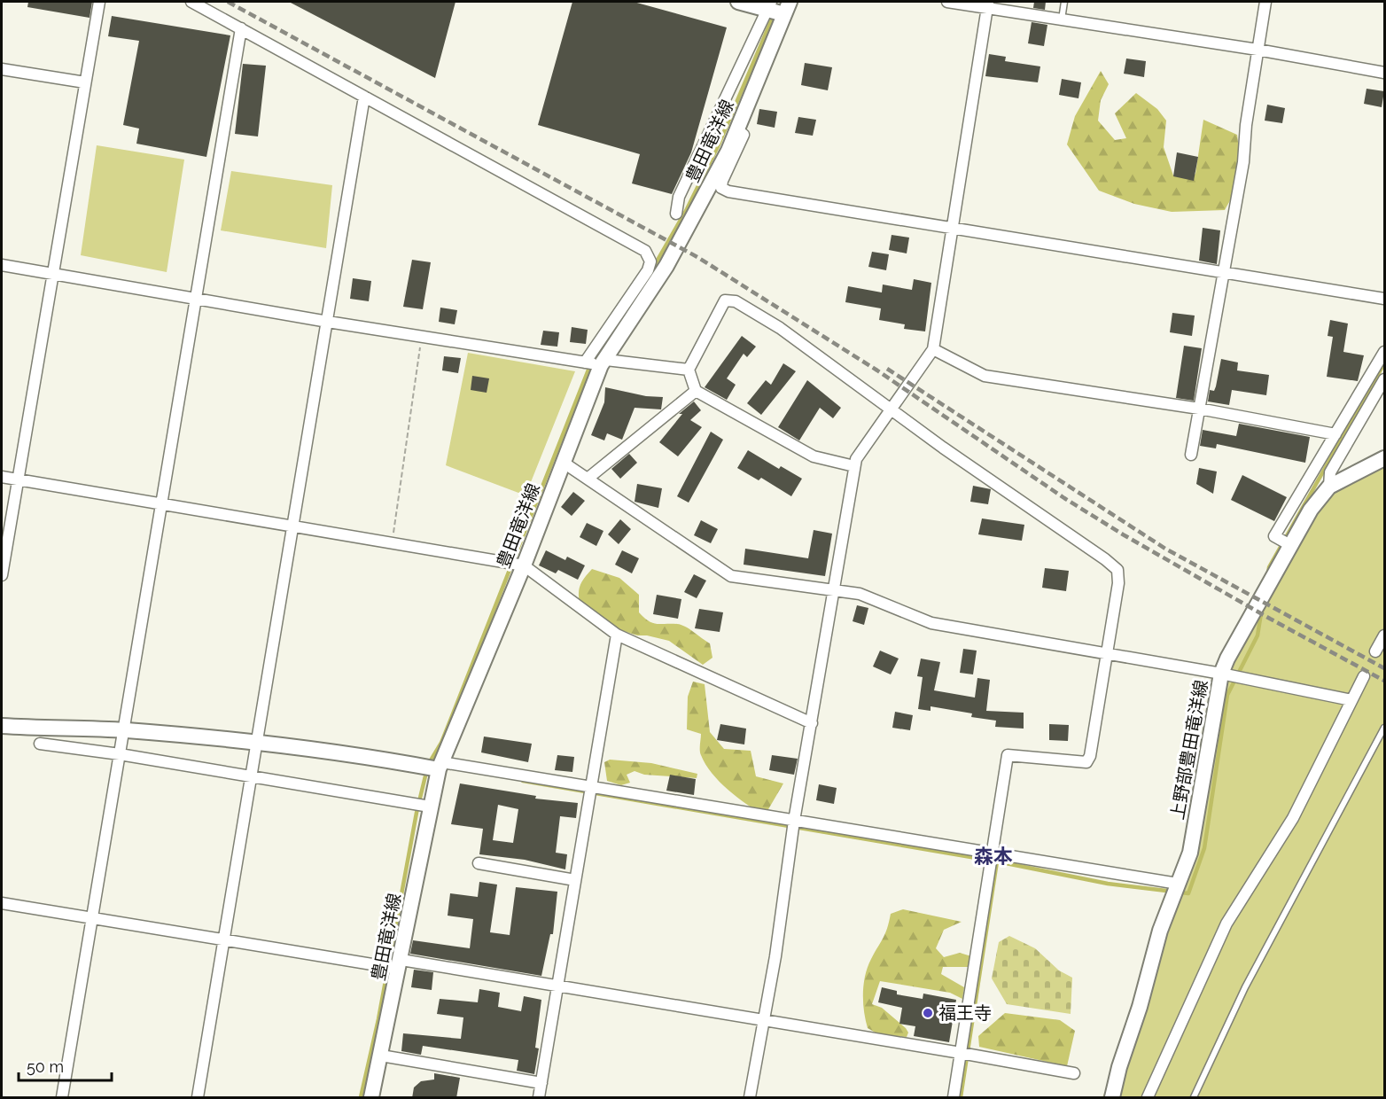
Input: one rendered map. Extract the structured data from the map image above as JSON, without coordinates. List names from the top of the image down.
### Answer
{
  "streets": {
    "main road": ["豊田竜洋線", "上野部豊田竜洋線"]
  },
  "districts": ["森本"],
  "places": ["福王寺"],
  "scale_bar": "50 m"
}
